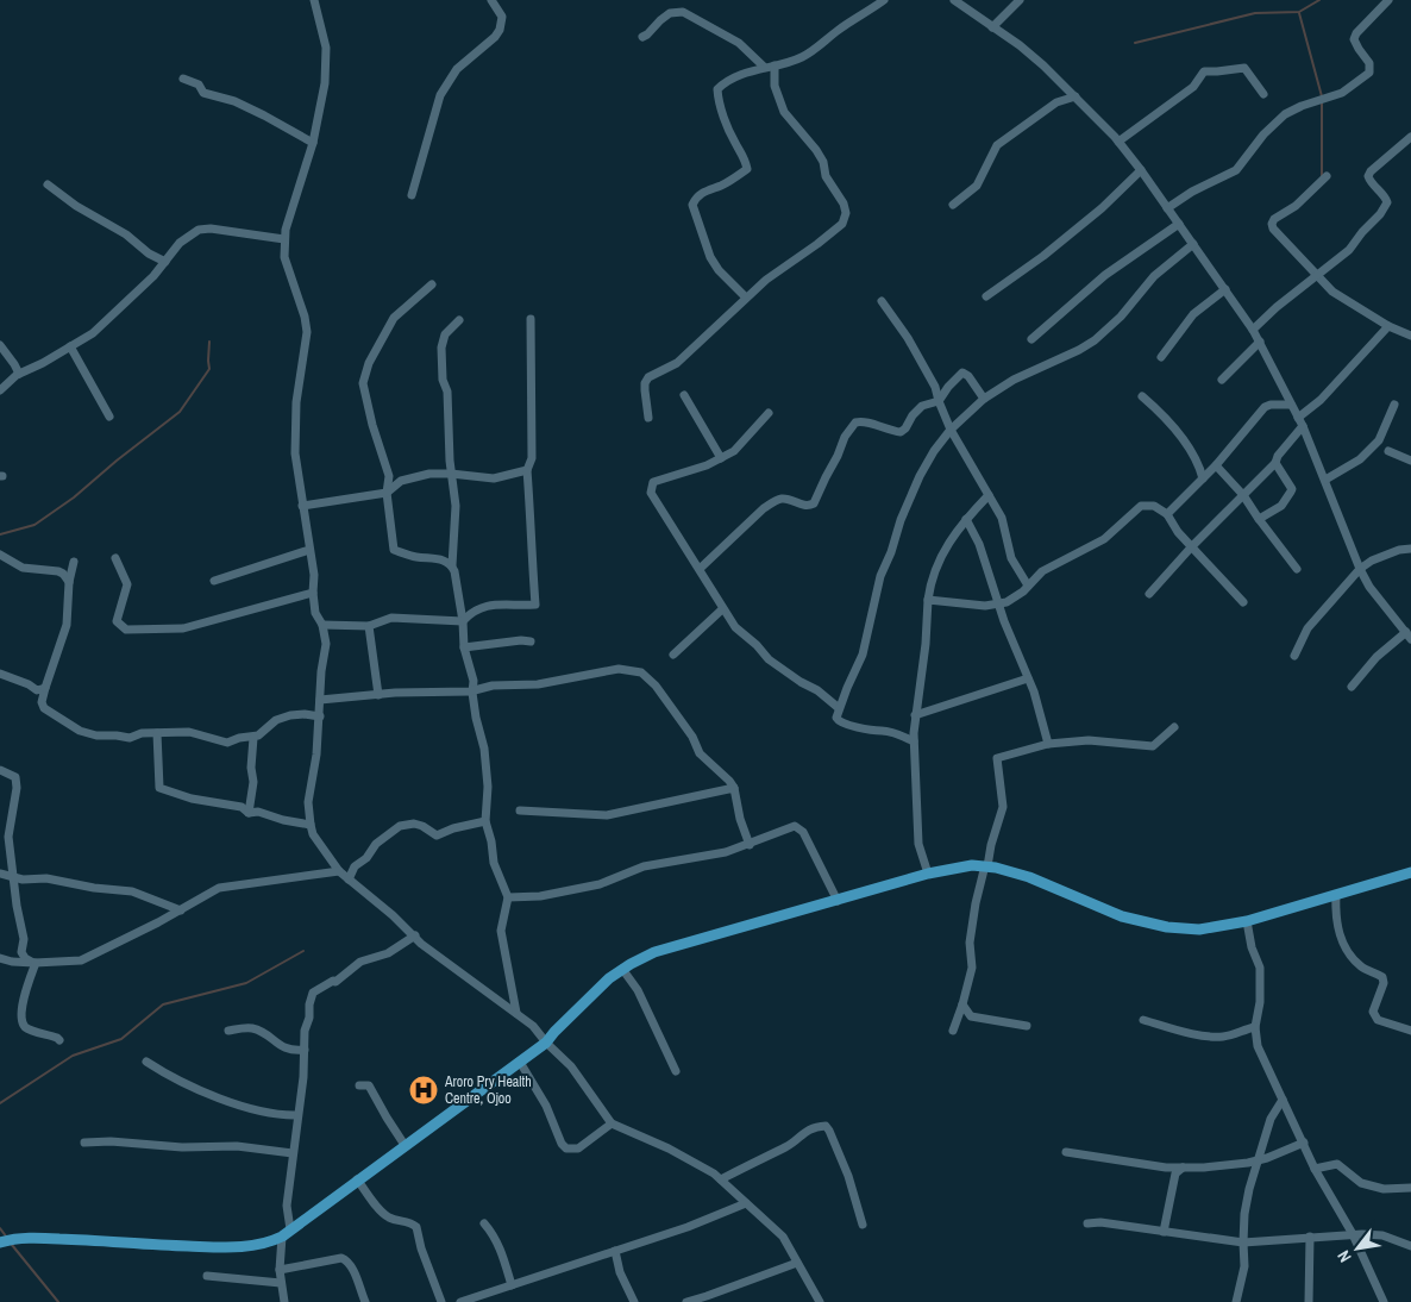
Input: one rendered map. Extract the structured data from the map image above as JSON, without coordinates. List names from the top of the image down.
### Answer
{
  "places": {
    "hospital": ["Aroro Pry Health Centre, Ojoo"]
  },
  "north": "bottom left"
}
